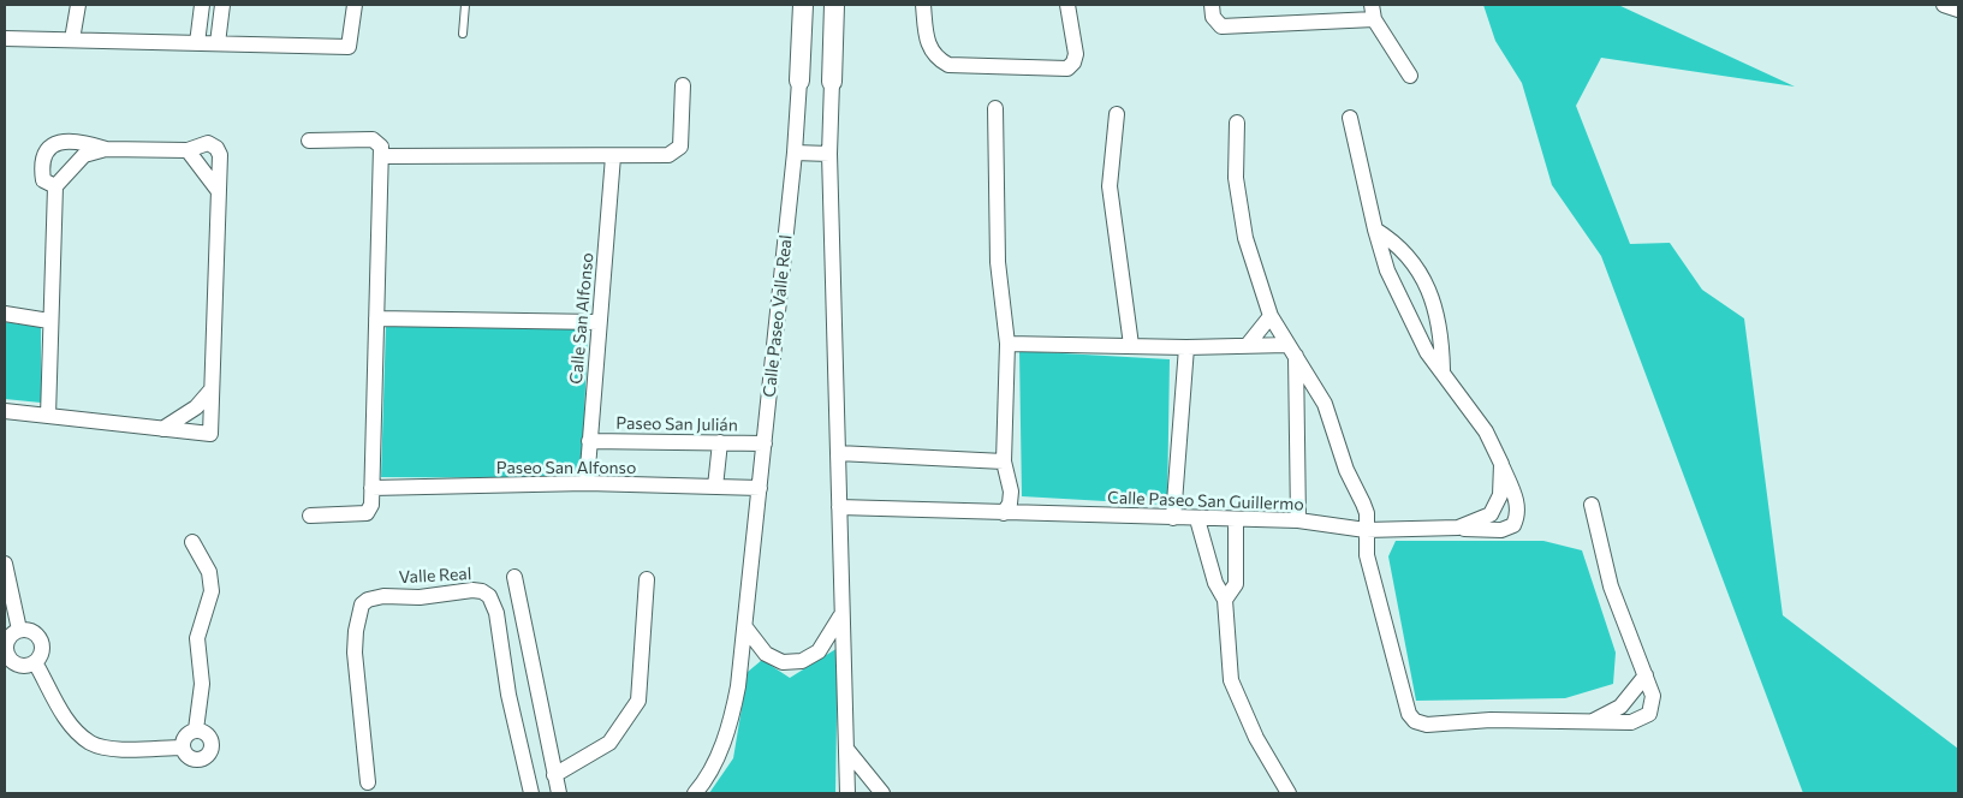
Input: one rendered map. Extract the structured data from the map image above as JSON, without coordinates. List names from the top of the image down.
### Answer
{
  "streets": {
    "street": [
      "Calle Paseo Valle Real",
      "Calle San Alfonso",
      "Paseo San Julián",
      "Paseo San Alfonso",
      "Calle Paseo San Guillermo",
      "Valle Real"
    ]
  },
  "crossings": [
    ["Calle Paseo Valle Real", "Paseo San Julián"],
    ["Calle Paseo Valle Real", "Paseo San Alfonso"],
    ["Calle San Alfonso", "Paseo San Julián"],
    ["Calle San Alfonso", "Paseo San Alfonso"]
  ]
}
